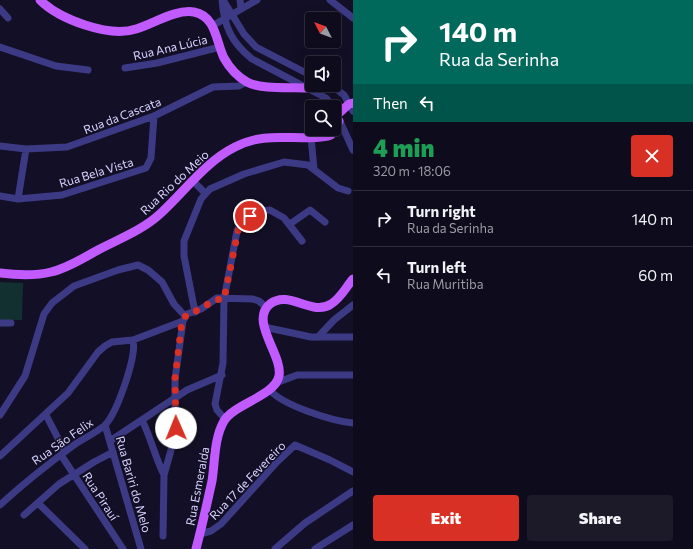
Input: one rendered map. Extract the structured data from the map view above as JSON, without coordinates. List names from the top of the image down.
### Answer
{
  "streets": {
    "main road": ["Rua Rio do Meio", "Rua Esmeralda"],
    "street": [
      "Rua Ana Lúcia",
      "Rua da Cascata",
      "Rua Bela Vista",
      "Rua São Felix",
      "Rua 17 de Fevereiro",
      "Rua Bariri do Melo",
      "Rua Pirauí"
    ]
  },
  "crossings": [
    ["Rua da Cascata", "Rua Bela Vista"],
    ["Rua São Felix", "Rua Bariri do Melo"],
    ["Rua São Felix", "Rua Pirauí"],
    ["Rua 17 de Fevereiro", "Rua Esmeralda"]
  ],
  "north": "top left",
  "page": {
    "turn": ["140 m", "Rua da Serinha"],
    "then": "Then",
    "heading": ["4 min", "320 m · 18:06"],
    "list": [
      {
        "name": "Turn right",
        "note": "Rua da Serinha",
        "value": "140 m"
      },
      {
        "name": "Turn left",
        "note": "Rua Muritiba",
        "value": "60 m"
      }
    ],
    "buttons": ["Exit", "Share"]
  }
}
